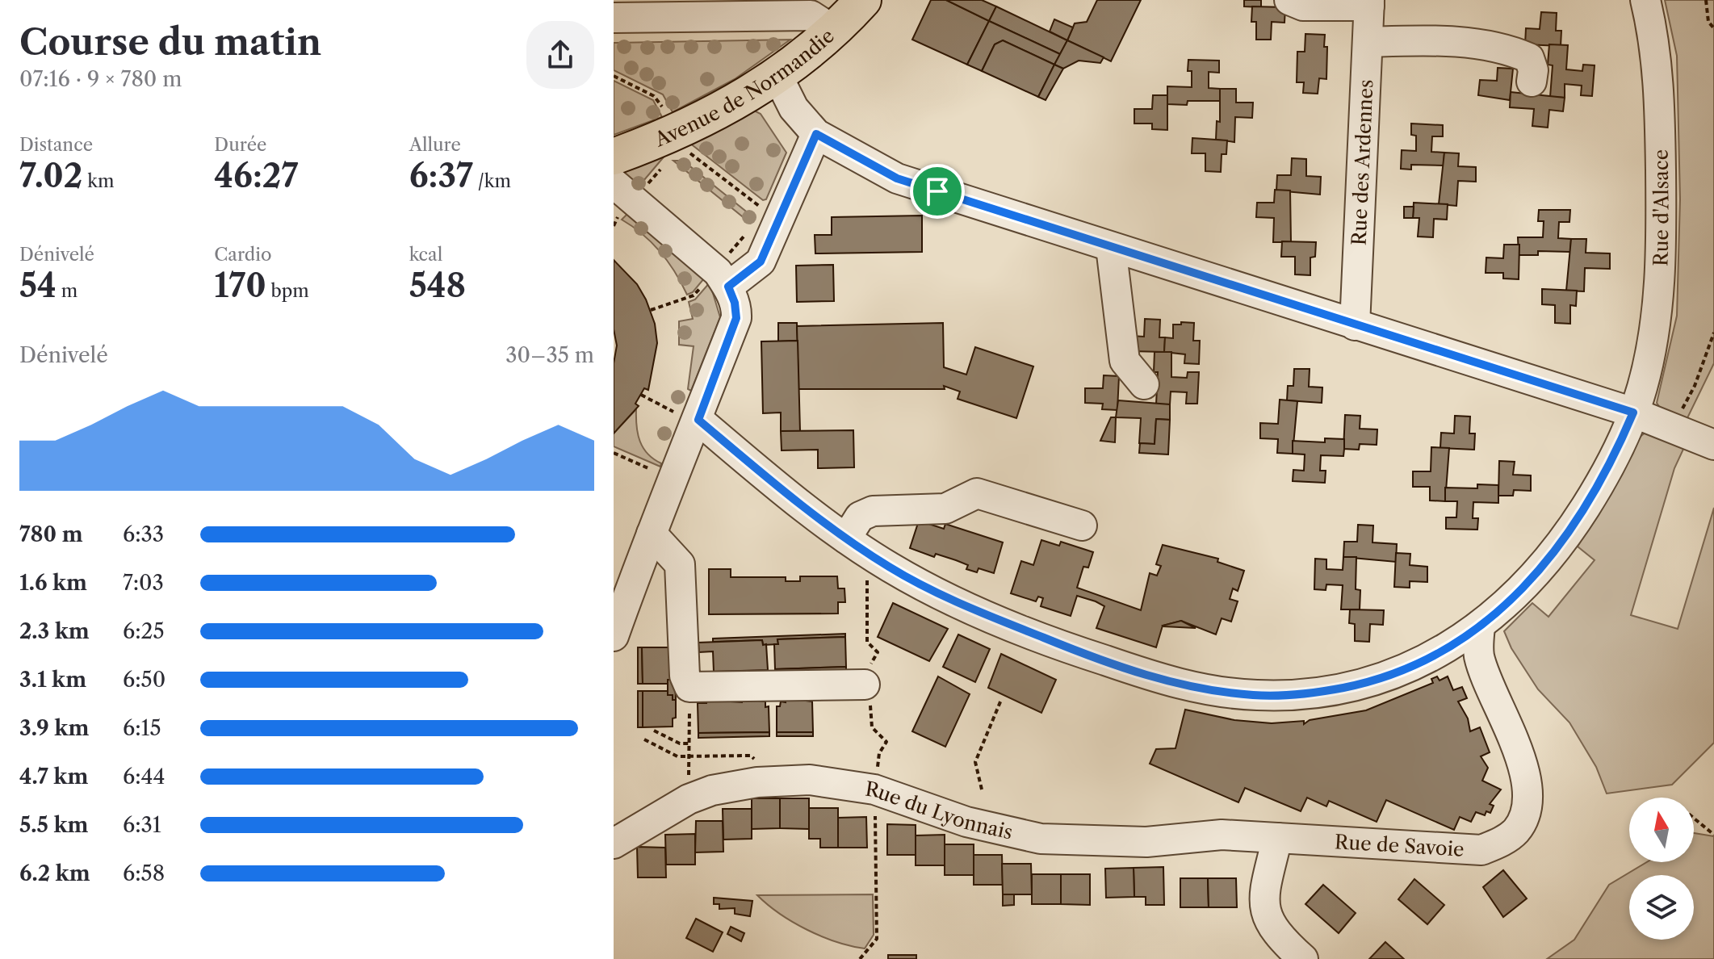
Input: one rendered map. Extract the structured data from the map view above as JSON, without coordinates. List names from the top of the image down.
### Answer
{
  "streets": {
    "main road": ["Avenue de Normandie"],
    "street": [
      "Rue des Ardennes",
      "Rue d'Alsace",
      "Rue du Lyonnais",
      "Rue de Savoie"
    ]
  },
  "crossings": [
    ["Rue d'Alsace", "Rue de Savoie"],
    ["Rue du Lyonnais", "Rue de Savoie"]
  ],
  "north": "top",
  "page": {
    "heading": ["Course du matin", "07:16 · 9 × 780 m"],
    "stats": [
      ["Distance", "7.02 km"],
      ["Durée", "46:27"],
      ["Allure", "6:37 /km"],
      ["Dénivelé", "54 m"],
      ["Cardio", "170 bpm"],
      ["kcal", "548"]
    ],
    "chart": ["Dénivelé", "30–35 m"],
    "list": [
      {
        "name": "780 m",
        "note": "6:33"
      },
      {
        "name": "1.6 km",
        "note": "7:03"
      },
      {
        "name": "2.3 km",
        "note": "6:25"
      },
      {
        "name": "3.1 km",
        "note": "6:50"
      },
      {
        "name": "3.9 km",
        "note": "6:15"
      },
      {
        "name": "4.7 km",
        "note": "6:44"
      },
      {
        "name": "5.5 km",
        "note": "6:31"
      },
      {
        "name": "6.2 km",
        "note": "6:58"
      }
    ]
  }
}
